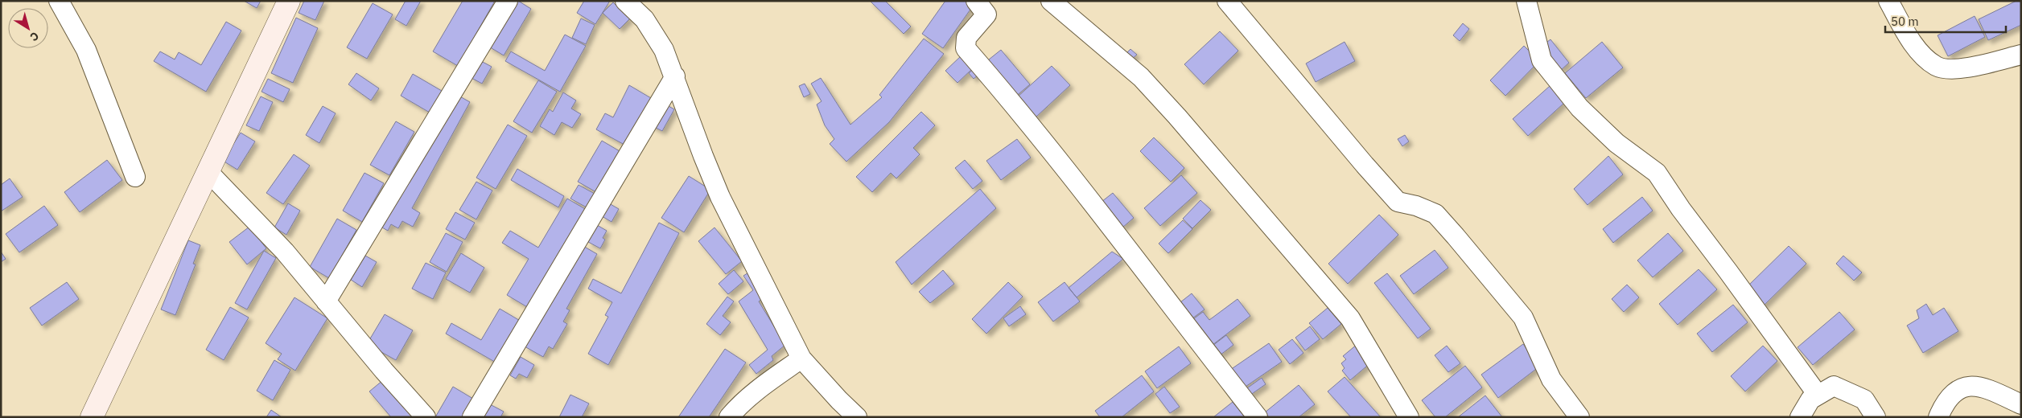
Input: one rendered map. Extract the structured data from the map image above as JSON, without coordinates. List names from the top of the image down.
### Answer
{
  "scale_bar": "50 m",
  "north": "bottom right"
}
